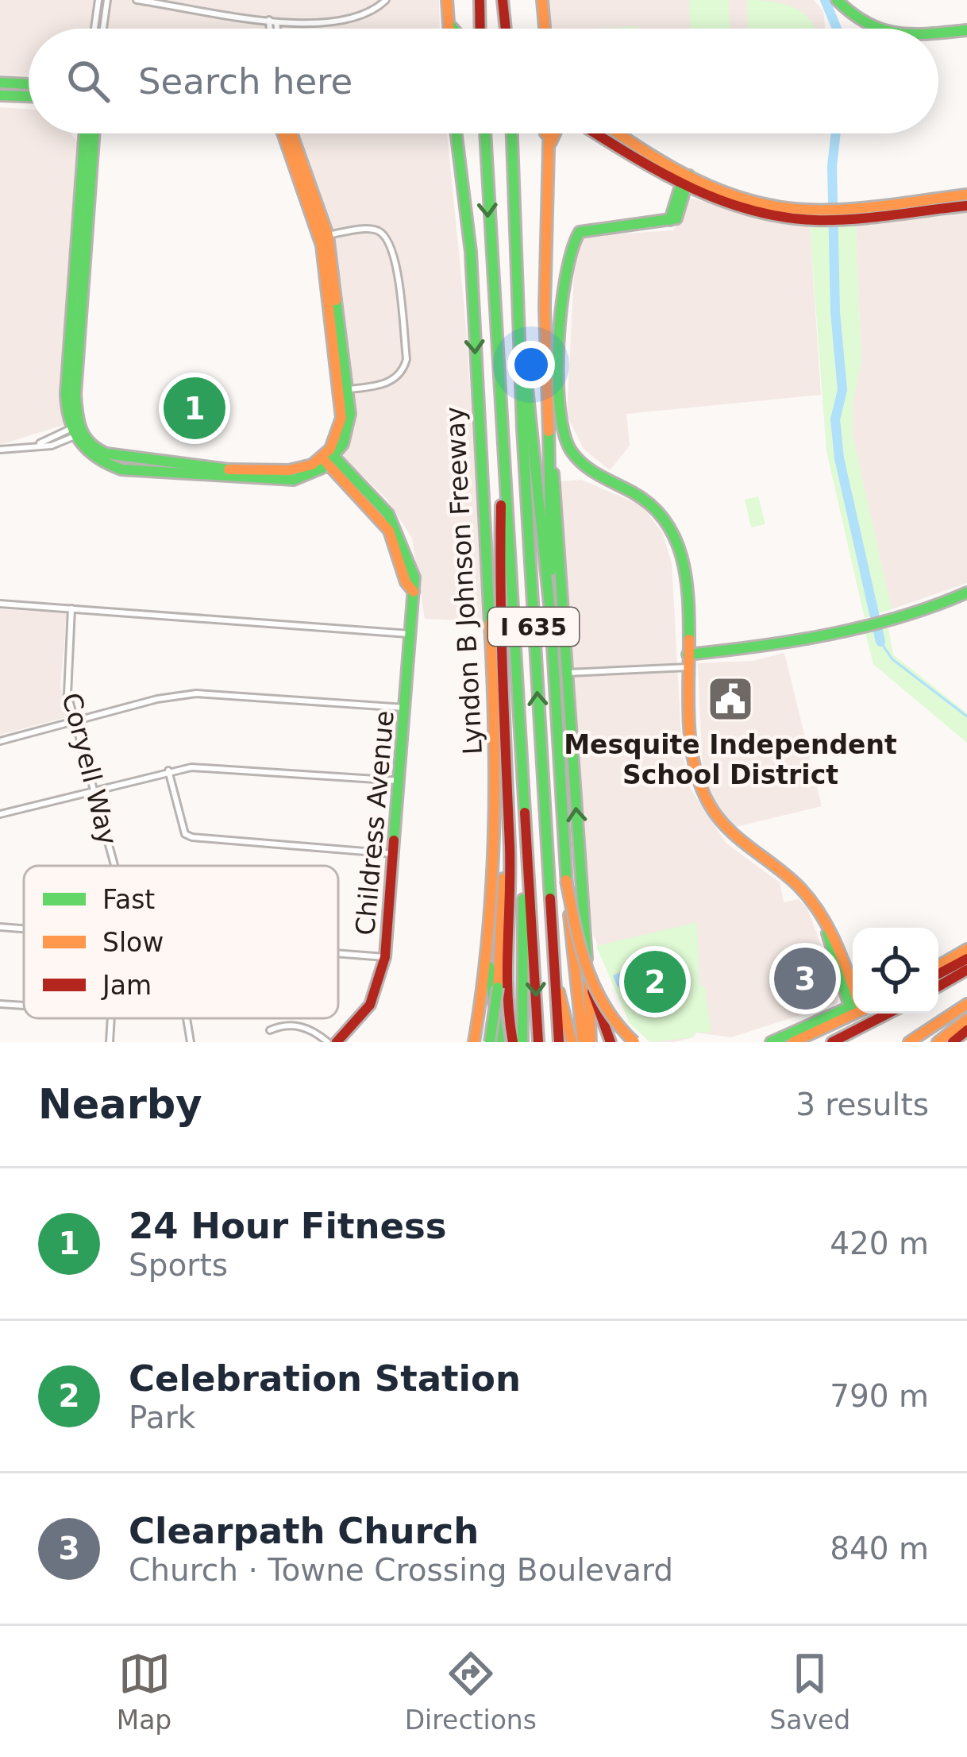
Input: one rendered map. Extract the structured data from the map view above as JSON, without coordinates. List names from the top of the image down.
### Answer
{
  "streets": {
    "main road": ["Lyndon B Johnson Freeway", "I 635", "Childress Avenue"],
    "street": ["Coryell Way"]
  },
  "places": {
    "public building": ["Mesquite Independent School District"]
  },
  "legend": ["Fast", "Slow", "Jam"],
  "page": {
    "search": "Search here",
    "pins": ["1", "3", "2"],
    "heading": ["Nearby", "3 results"],
    "list": [
      {
        "mark": "1",
        "name": "24 Hour Fitness",
        "note": "Sports",
        "value": "420 m"
      },
      {
        "mark": "2",
        "name": "Celebration Station",
        "note": "Park",
        "value": "790 m"
      },
      {
        "mark": "3",
        "name": "Clearpath Church",
        "note": "Church · Towne Crossing Boulevard",
        "value": "840 m"
      }
    ],
    "nav": ["Map", "Directions", "Saved"]
  }
}
